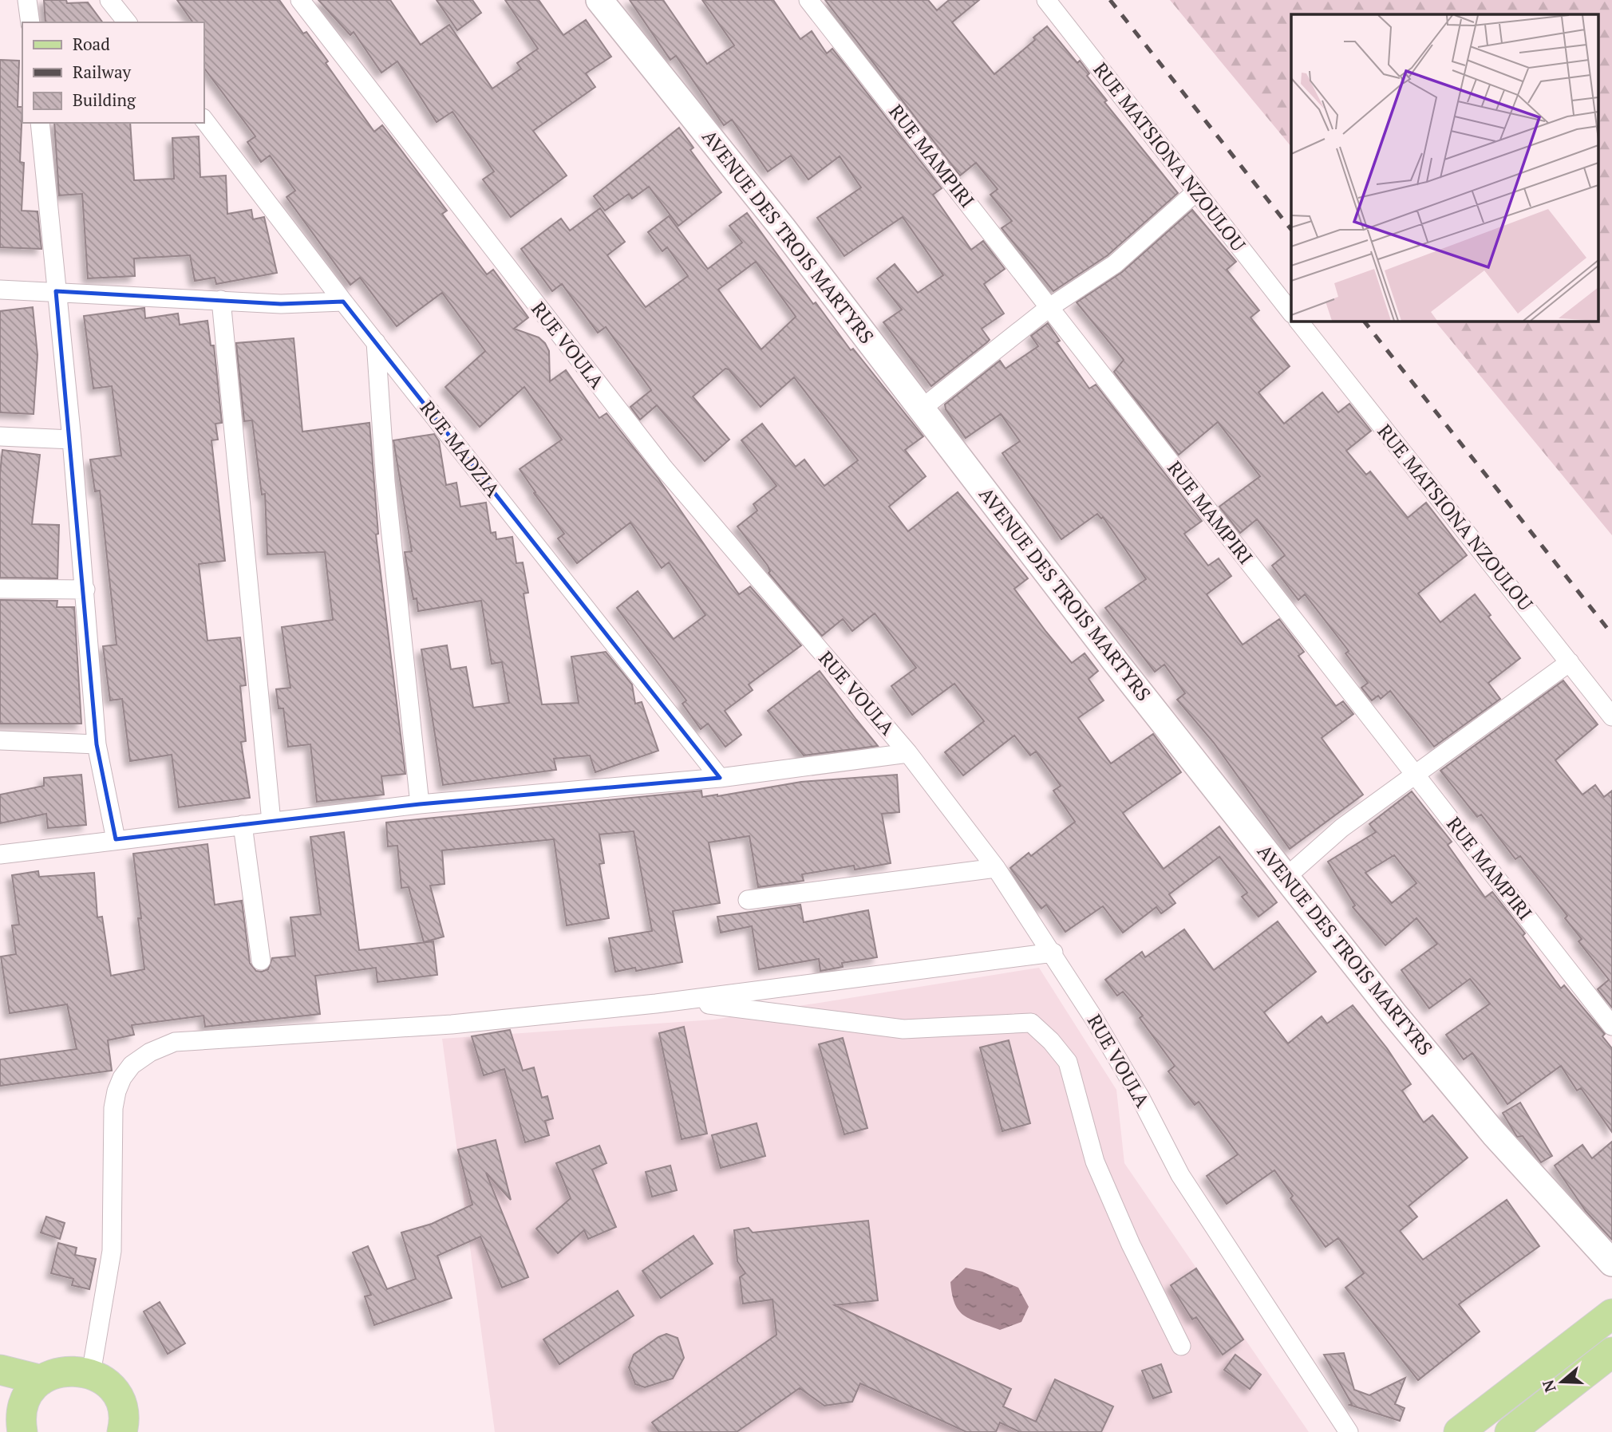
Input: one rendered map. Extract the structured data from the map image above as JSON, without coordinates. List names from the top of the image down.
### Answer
{
  "streets": {
    "main road": ["AVENUE DES TROIS MARTYRS"],
    "street": [
      "RUE MAMPIRI",
      "RUE MATSIONA NZOULOU",
      "RUE VOULA",
      "RUE MADZIA"
    ]
  },
  "legend": ["Road", "Railway", "Building"],
  "north": "left"
}
